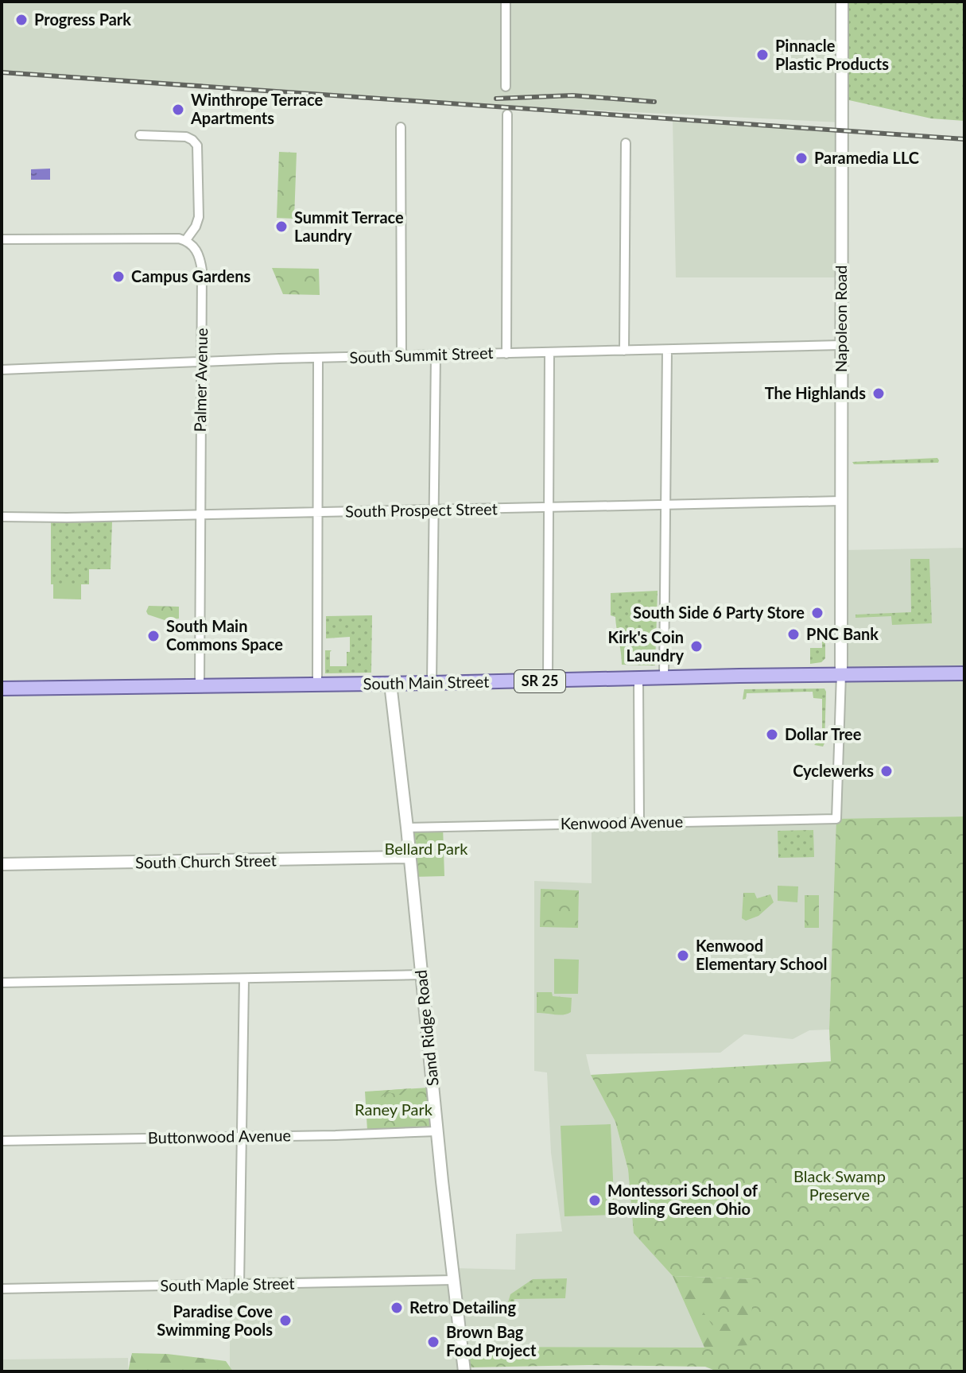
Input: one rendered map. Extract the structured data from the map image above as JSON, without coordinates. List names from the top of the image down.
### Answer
{
  "streets": {
    "main road": ["SR 25", "South Main Street"],
    "street": [
      "Napoleon Road",
      "South Summit Street",
      "Palmer Avenue",
      "South Prospect Street",
      "Kenwood Avenue",
      "South Church Street",
      "Sand Ridge Road",
      "Buttonwood Avenue",
      "South Maple Street"
    ]
  },
  "crossings": [
    ["Napoleon Road", "South Summit Street"],
    ["Napoleon Road", "South Prospect Street"],
    ["Napoleon Road", "South Main Street"],
    ["Napoleon Road", "Kenwood Avenue"],
    ["South Summit Street", "Palmer Avenue"],
    ["Palmer Avenue", "South Prospect Street"],
    ["Palmer Avenue", "South Main Street"],
    ["South Main Street", "Kenwood Avenue"],
    ["South Main Street", "Sand Ridge Road"],
    ["Kenwood Avenue", "Sand Ridge Road"],
    ["South Church Street", "Sand Ridge Road"],
    ["Sand Ridge Road", "Buttonwood Avenue"],
    ["Sand Ridge Road", "South Maple Street"]
  ],
  "parks": ["Bellard Park", "Raney Park", "Black Swamp Preserve"],
  "places": [
    "Progress Park",
    "Pinnacle Plastic Products",
    "Winthrope Terrace Apartments",
    "Paramedia LLC",
    "Summit Terrace Laundry",
    "Campus Gardens",
    "The Highlands",
    "South Side 6 Party Store",
    "PNC Bank",
    "South Main Commons Space",
    "Kirk's Coin Laundry",
    "Dollar Tree",
    "Cyclewerks",
    "Kenwood Elementary School",
    "Montessori School of Bowling Green Ohio",
    "Retro Detailing",
    "Paradise Cove Swimming Pools",
    "Brown Bag Food Project"
  ]
}
